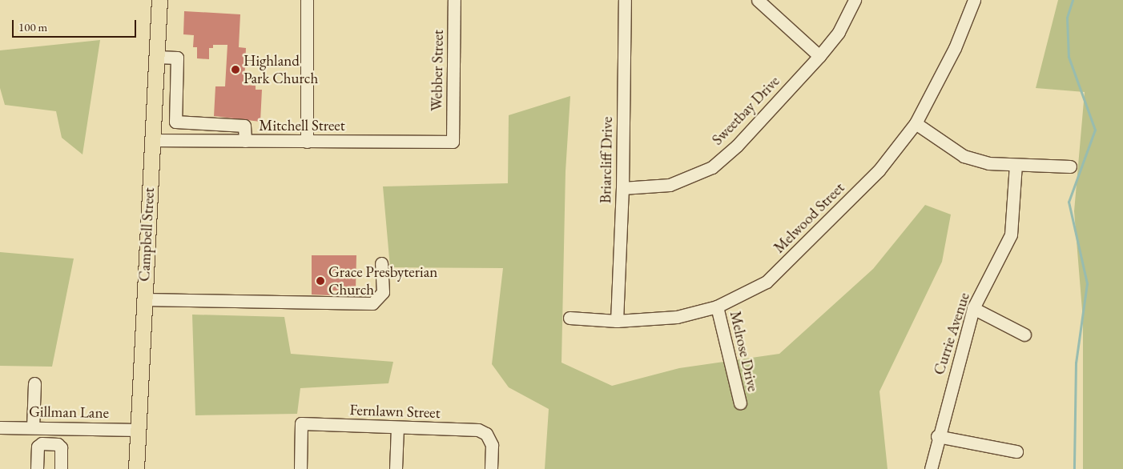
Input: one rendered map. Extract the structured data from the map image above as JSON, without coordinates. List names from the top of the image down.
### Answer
{
  "streets": {
    "main road": ["Campbell Street"],
    "street": [
      "Webber Street",
      "Sweetbay Drive",
      "Mitchell Street",
      "Briarcliff Drive",
      "Melwood Street",
      "Currie Avenue",
      "Melrose Drive",
      "Fernlawn Street",
      "Gillman Lane"
    ]
  },
  "crossings": [
    ["Webber Street", "Mitchell Street"],
    ["Sweetbay Drive", "Briarcliff Drive"],
    ["Mitchell Street", "Campbell Street"],
    ["Briarcliff Drive", "Melwood Street"],
    ["Melwood Street", "Melrose Drive"],
    ["Campbell Street", "Gillman Lane"]
  ],
  "places": ["Highland Park Church", "Grace Presbyterian Church"],
  "scale_bar": "100 m"
}
